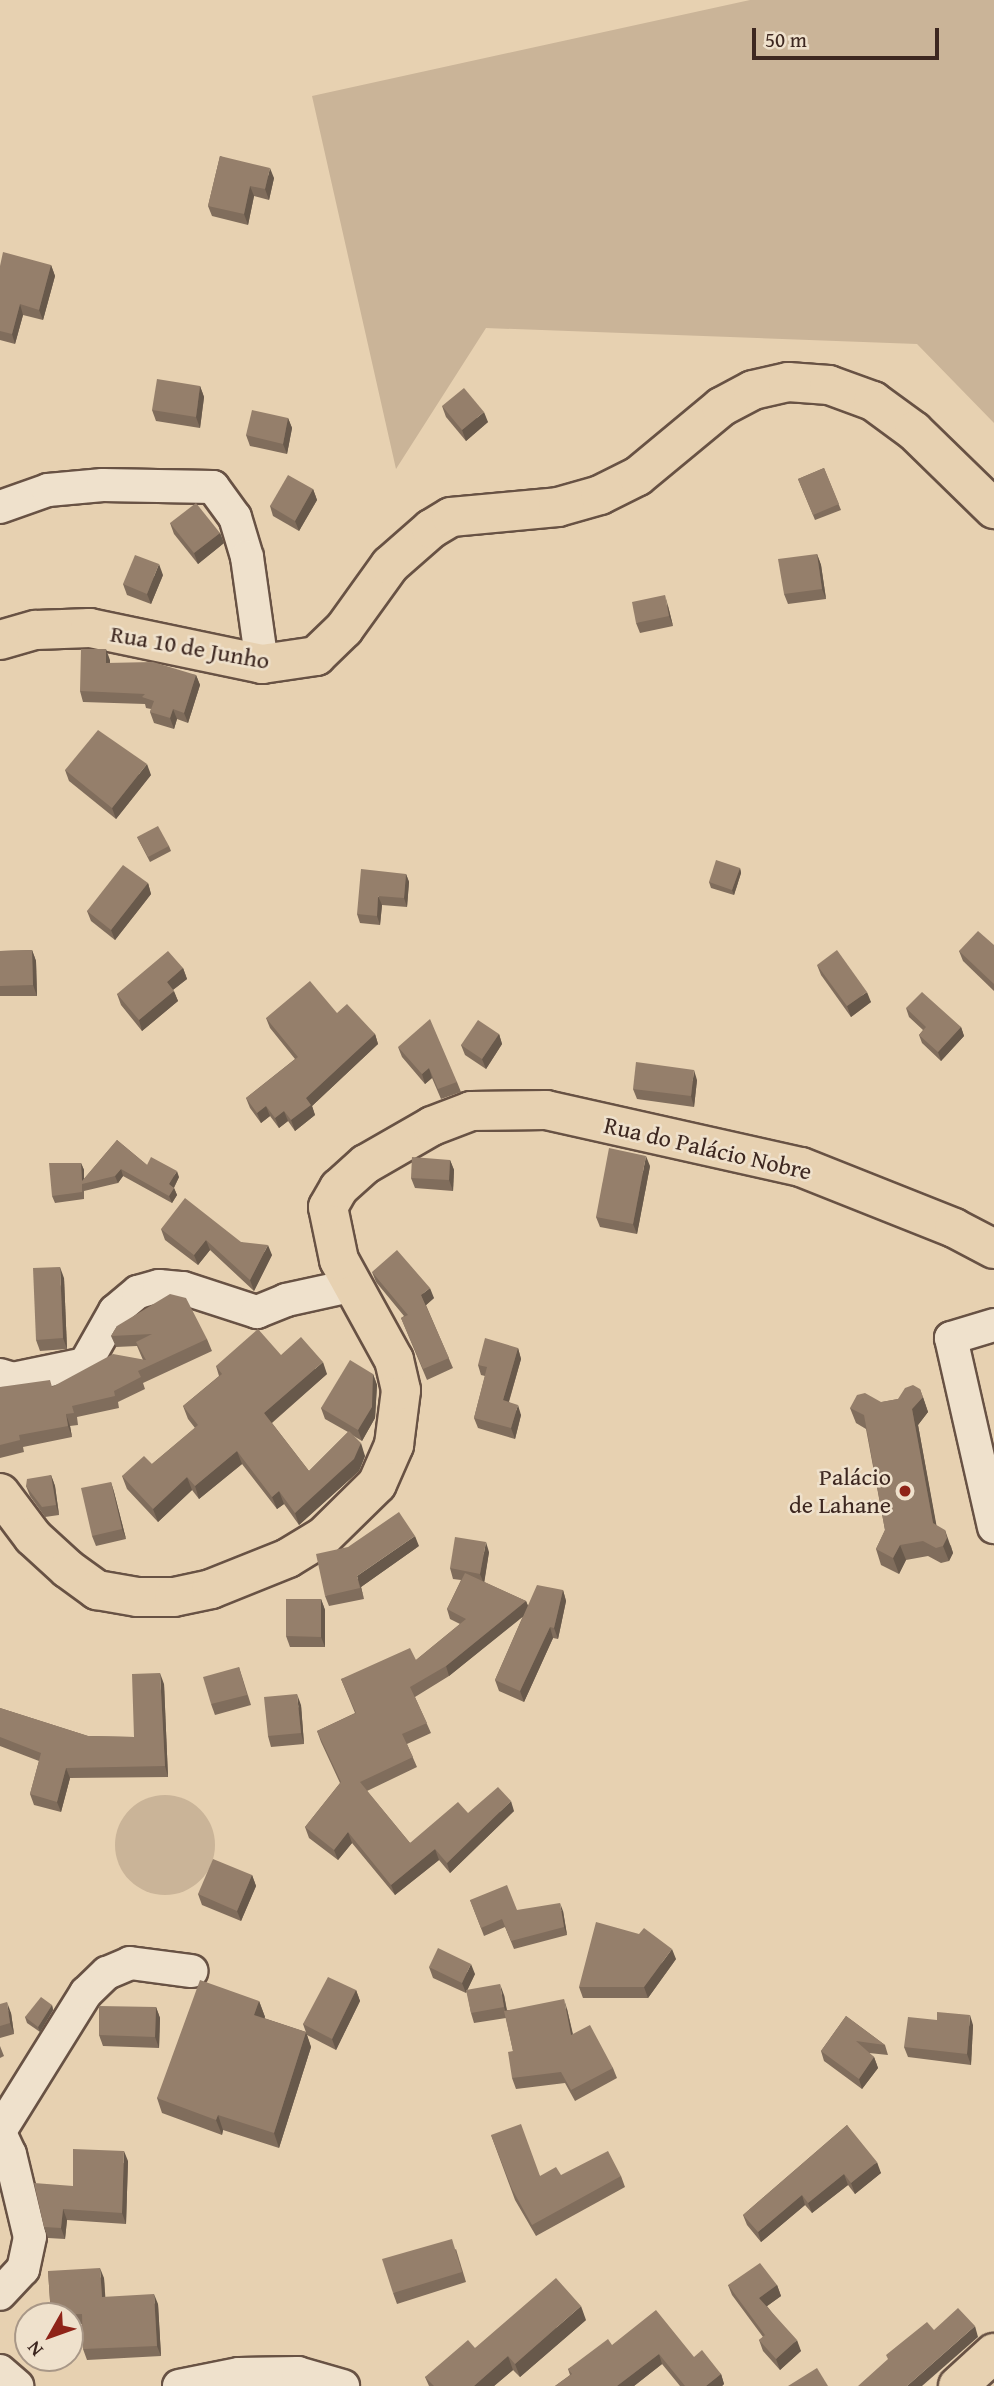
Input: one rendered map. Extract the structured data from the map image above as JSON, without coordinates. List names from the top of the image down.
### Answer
{
  "streets": {
    "main road": ["Rua 10 de Junho", "Rua do Palácio Nobre"]
  },
  "places": ["Palácio de Lahane"],
  "scale_bar": "50 m",
  "north": "bottom left"
}
